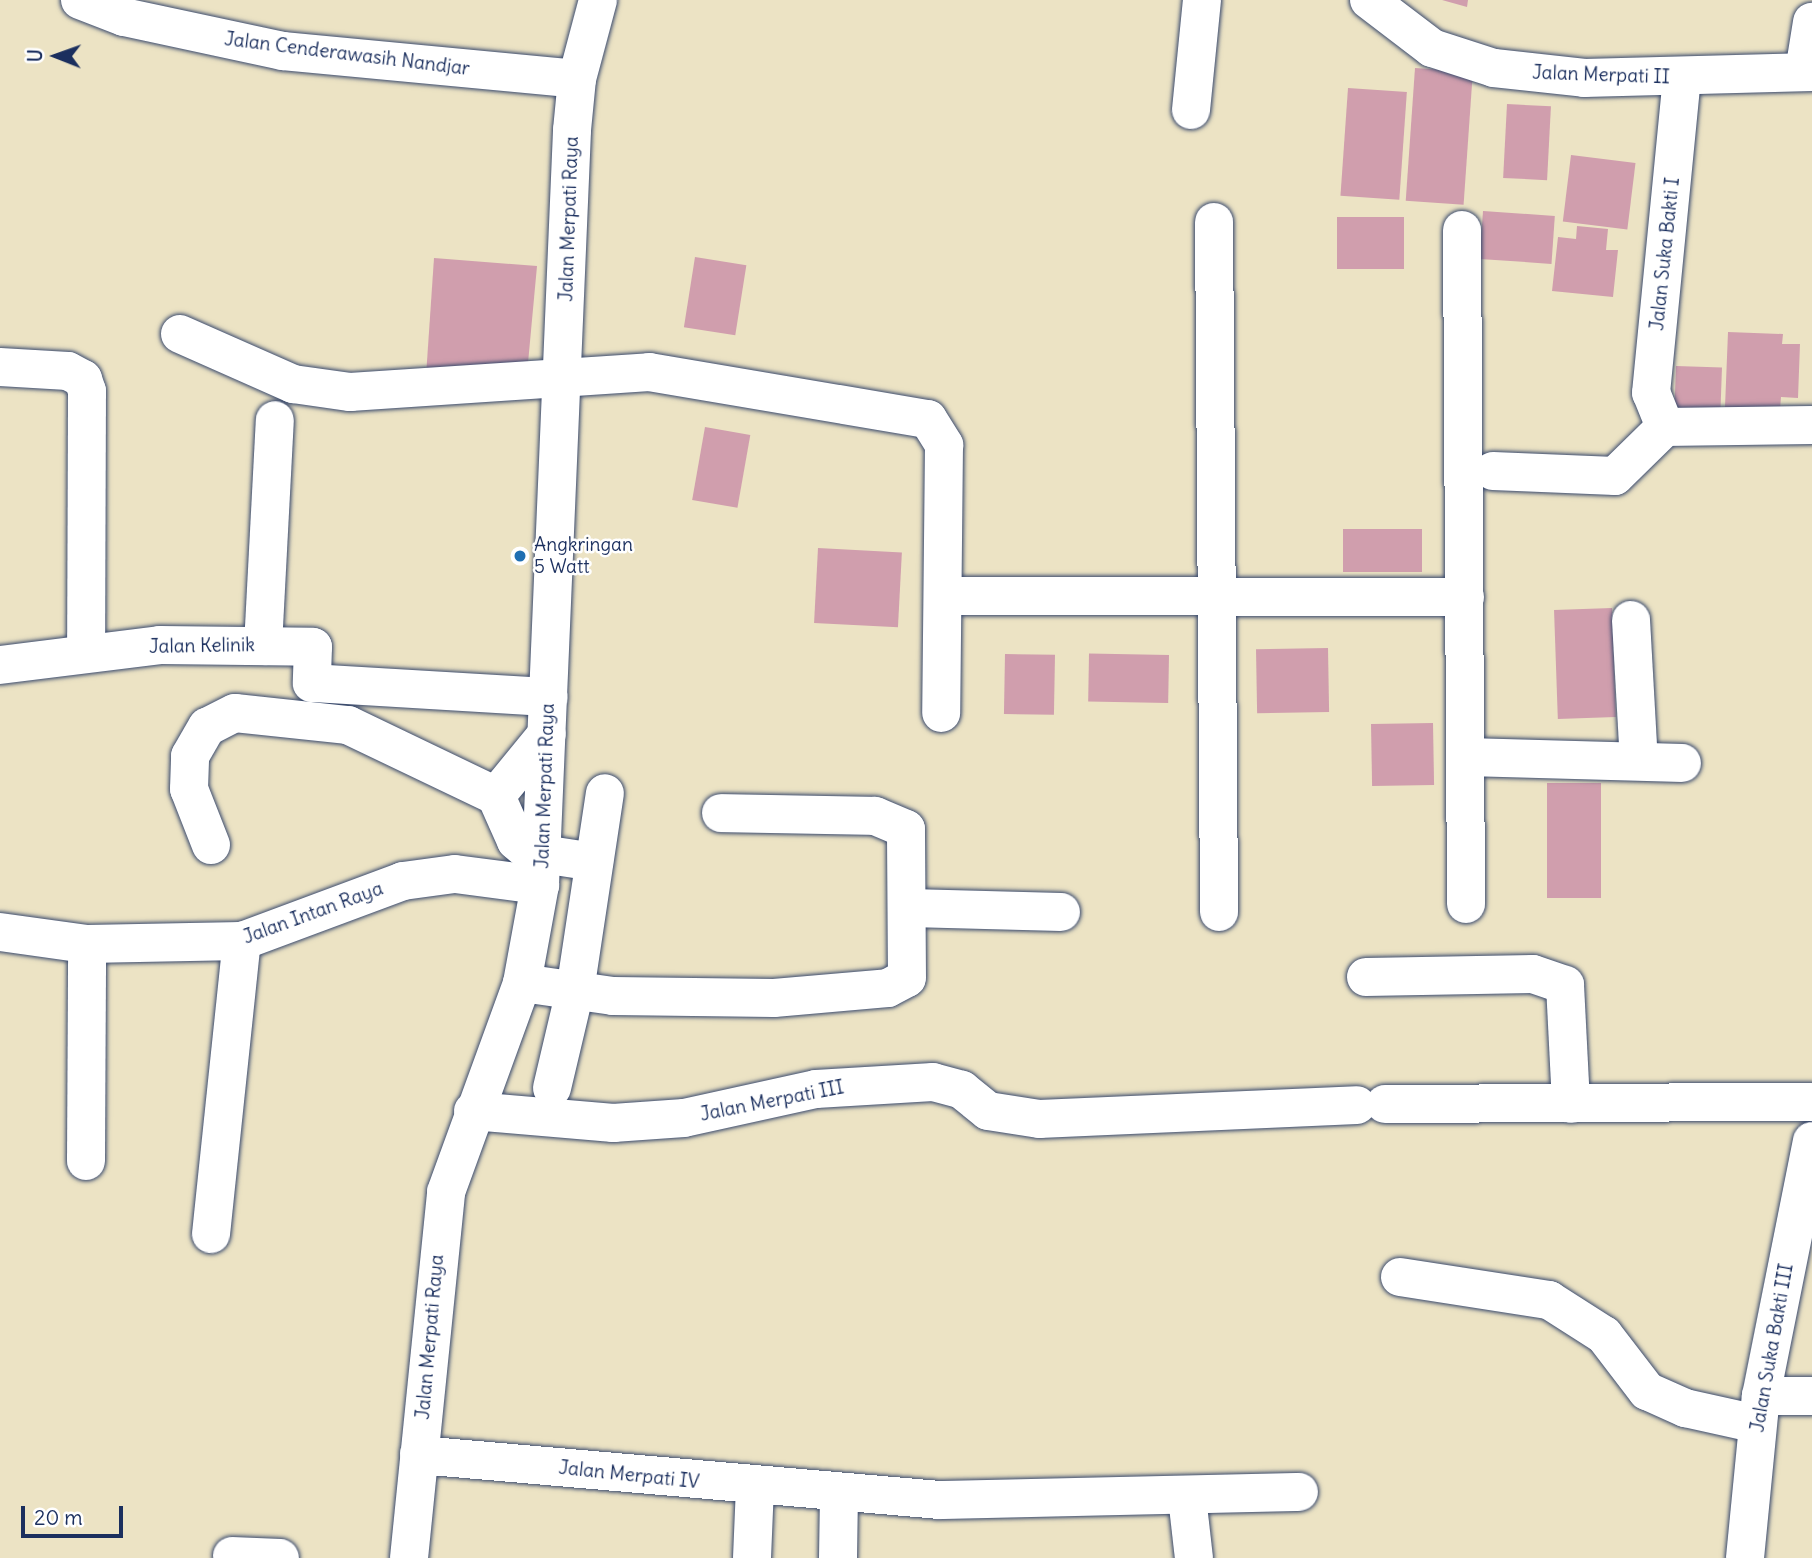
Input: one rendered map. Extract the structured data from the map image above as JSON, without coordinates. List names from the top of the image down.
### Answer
{
  "streets": {
    "street": [
      "Jalan Cenderawasih Nandjar",
      "Jalan Merpati II",
      "Jalan Merpati Raya",
      "Jalan Suka Bakti I",
      "Jalan Kelinik",
      "Jalan Intan Raya",
      "Jalan Merpati III",
      "Jalan Suka Bakti III",
      "Jalan Merpati IV"
    ]
  },
  "crossings": [
    ["Jalan Cenderawasih Nandjar", "Jalan Merpati Raya"],
    ["Jalan Merpati II", "Jalan Suka Bakti I"],
    ["Jalan Merpati Raya", "Jalan Intan Raya"],
    ["Jalan Merpati Raya", "Jalan Merpati III"],
    ["Jalan Merpati Raya", "Jalan Merpati IV"]
  ],
  "places": ["Angkringan 5 Watt"],
  "scale_bar": "20 m",
  "north": "left"
}
